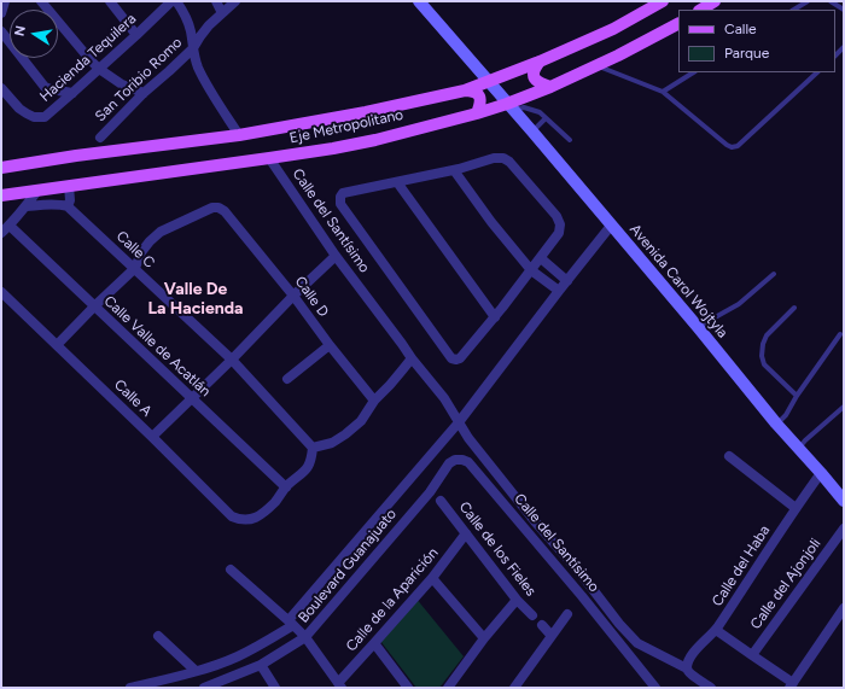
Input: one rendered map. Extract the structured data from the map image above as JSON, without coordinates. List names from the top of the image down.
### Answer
{
  "streets": {
    "main road": ["Eje Metropolitano"],
    "street": [
      "Hacienda Tequilera",
      "San Toribio Romo",
      "Calle del Santísimo",
      "Calle C",
      "Avenida Carol Wojtyla",
      "Calle D",
      "Calle Valle de Acatlán",
      "Calle A",
      "Calle de los Fieles",
      "Boulevard Guanajuato",
      "Calle del Haba",
      "Calle del Ajonjoli",
      "Calle de la Aparición"
    ]
  },
  "crossings": [
    ["Eje Metropolitano", "Calle del Santísimo"],
    ["Eje Metropolitano", "Avenida Carol Wojtyla"],
    ["Calle del Santísimo", "Boulevard Guanajuato"],
    ["Calle del Santísimo", "Calle del Haba"],
    ["Calle C", "Calle D"],
    ["Avenida Carol Wojtyla", "Boulevard Guanajuato"],
    ["Avenida Carol Wojtyla", "Calle del Haba"],
    ["Calle Valle de Acatlán", "Calle A"],
    ["Calle de los Fieles", "Calle de la Aparición"]
  ],
  "districts": ["Valle De La Hacienda"],
  "legend": ["Calle", "Parque"],
  "north": "left"
}
